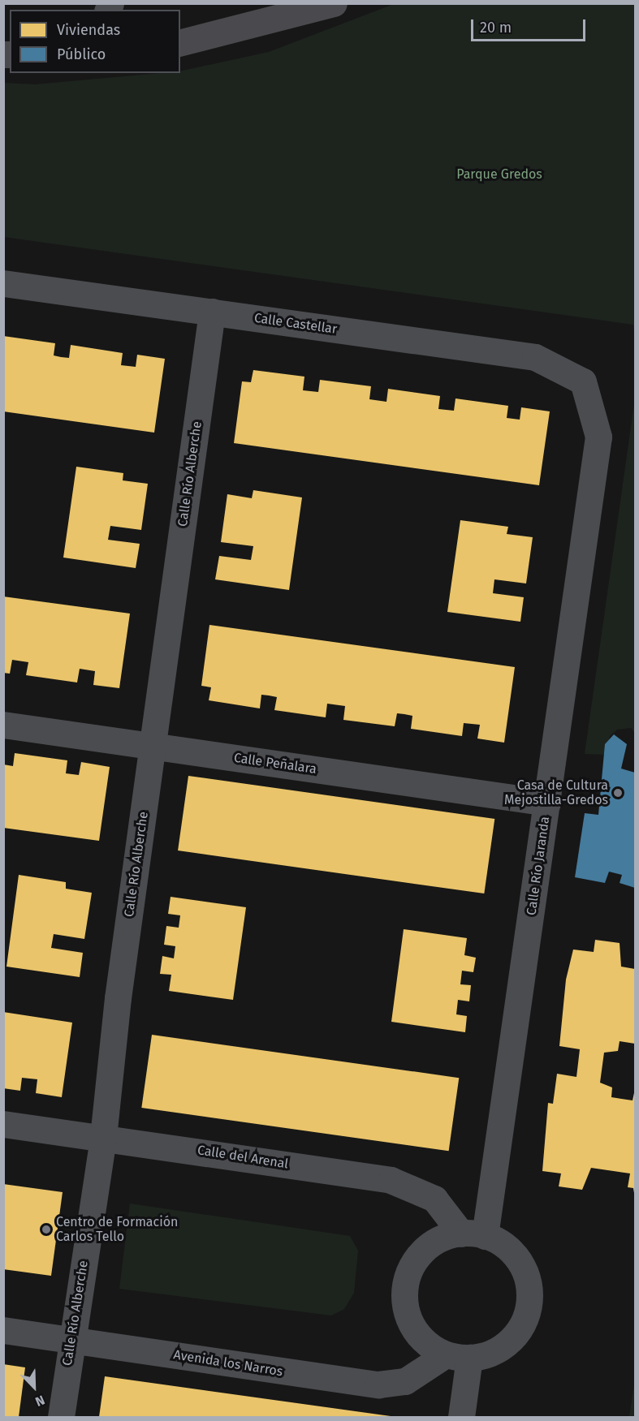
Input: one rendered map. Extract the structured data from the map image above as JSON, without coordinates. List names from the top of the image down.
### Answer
{
  "streets": {
    "street": [
      "Calle Castellar",
      "Calle Río Alberche",
      "Calle Peñalara",
      "Calle Río Jaranda",
      "Calle del Arenal",
      "Avenida los Narros"
    ]
  },
  "crossings": [
    ["Calle Castellar", "Calle Río Alberche"],
    ["Calle Castellar", "Calle Río Jaranda"],
    ["Calle Río Alberche", "Calle Peñalara"],
    ["Calle Río Alberche", "Calle del Arenal"],
    ["Calle Río Alberche", "Avenida los Narros"],
    ["Calle Peñalara", "Calle Río Jaranda"],
    ["Calle Río Jaranda", "Calle del Arenal"],
    ["Calle Río Jaranda", "Avenida los Narros"],
    ["Calle del Arenal", "Avenida los Narros"]
  ],
  "parks": ["Parque Gredos"],
  "places": ["Casa de Cultura Mejostilla-Gredos", "Centro de Formación Carlos Tello"],
  "legend": ["Viviendas", "Público"],
  "scale_bar": "20 m",
  "north": "bottom right"
}
